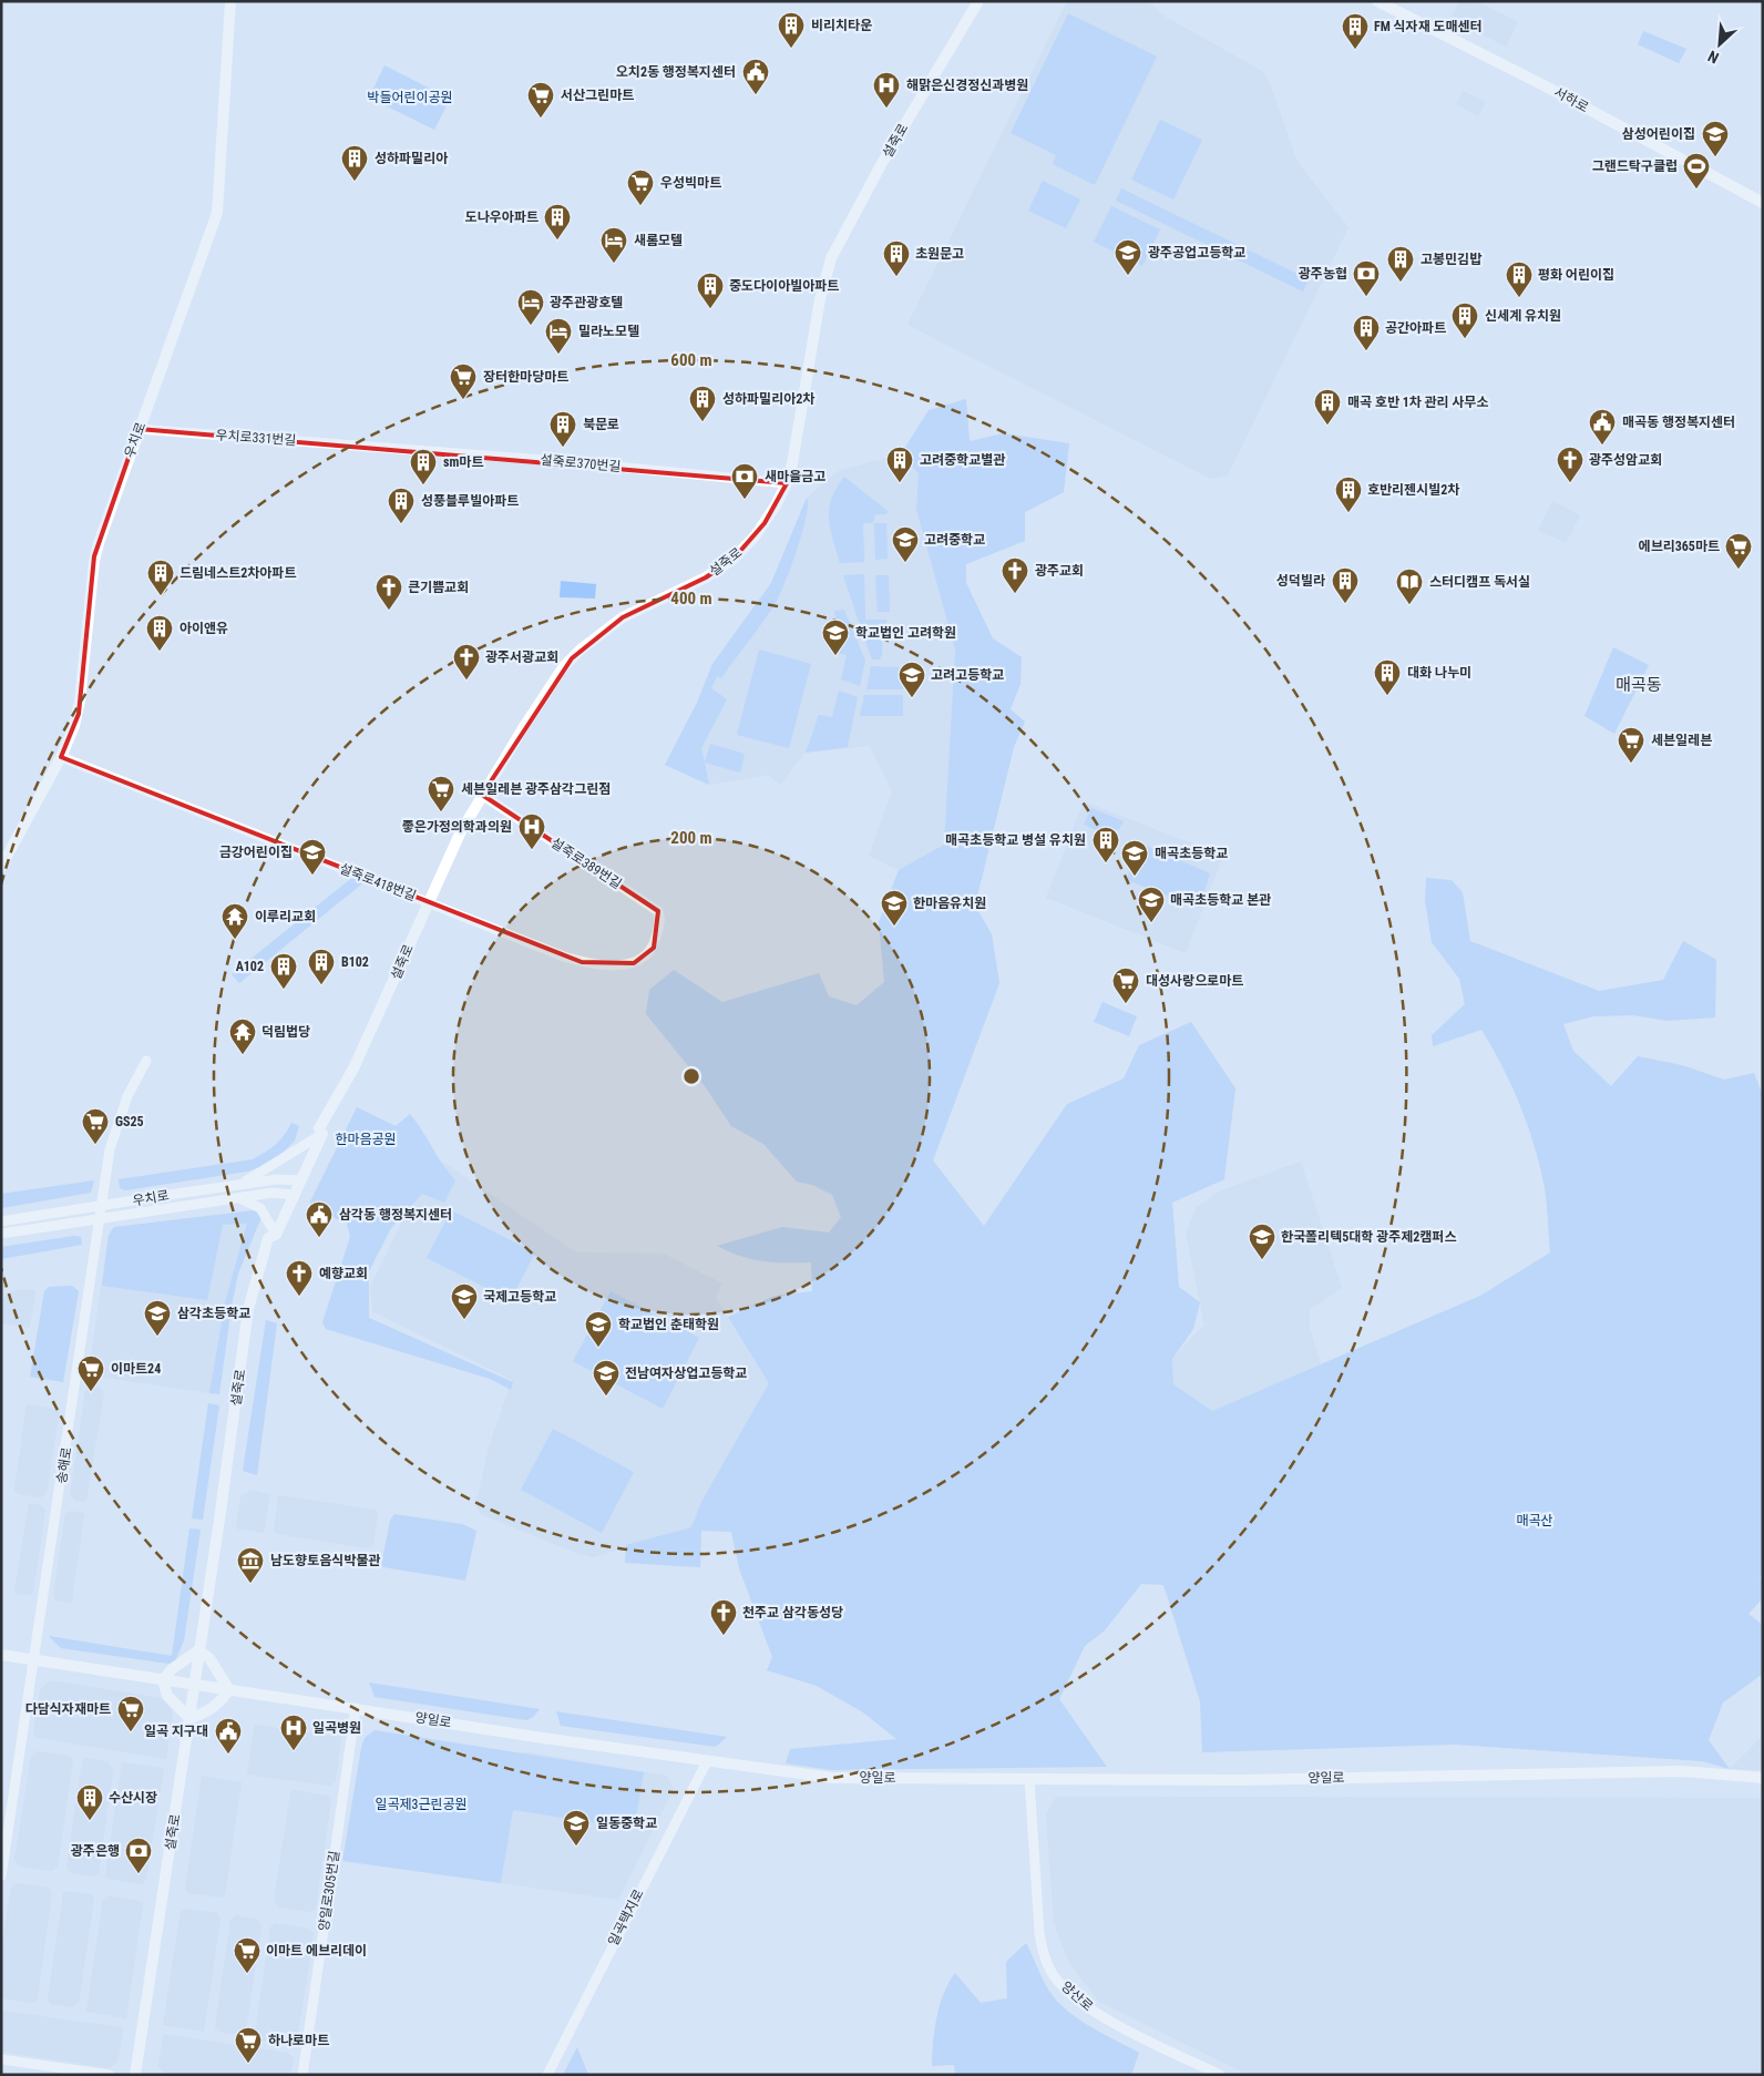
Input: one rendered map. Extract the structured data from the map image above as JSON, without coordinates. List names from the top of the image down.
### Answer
{
  "streets": {
    "main road": [
      "서하로",
      "설죽로",
      "우치로",
      "양일로"
    ],
    "street": [
      "우치로331번길",
      "설죽로370번길",
      "설죽로389번길",
      "설죽로418번길",
      "송해로",
      "양일로305번길",
      "일곡택지로",
      "양산로"
    ]
  },
  "crossings": [
    ["설죽로", "우치로"],
    ["설죽로", "설죽로370번길"],
    ["설죽로", "설죽로389번길"],
    ["설죽로", "설죽로418번길"],
    ["설죽로", "양일로"],
    ["우치로331번길", "우치로"],
    ["우치로331번길", "설죽로370번길"],
    ["우치로", "설죽로418번길"],
    ["우치로", "송해로"],
    ["설죽로389번길", "설죽로418번길"],
    ["송해로", "양일로"],
    ["양일로", "양일로305번길"],
    ["양일로", "일곡택지로"],
    ["양일로", "양산로"]
  ],
  "districts": ["매곡동"],
  "parks": [
    "박들어린이공원",
    "한마음공원",
    "매곡산",
    "일곡제3근린공원"
  ],
  "places": {
    "building": [
      "비리치타운",
      "FM 식자재 도매센터",
      "성하파밀리아",
      "도나우아파트",
      "초원문고",
      "고봉민김밥",
      "평화 어린이집",
      "중도다이아빌아파트",
      "신세계 유치원",
      "공간아파트",
      "성하파밀리아2차",
      "매곡 호반 1차 관리 사무소",
      "북문로",
      "고려중학교별관",
      "sm마트",
      "호반리젠시빌2차",
      "성풍블루빌아파트",
      "드림네스트2차아파트",
      "성덕빌라",
      "아이앤유",
      "대화 나누미",
      "매곡초등학교 병설 유치원",
      "B102",
      "A102",
      "수산시장"
    ],
    "public building": [
      "오치2동 행정복지센터",
      "매곡동 행정복지센터",
      "삼각동 행정복지센터",
      "일곡 지구대"
    ],
    "hospital": ["해맑은신경정신과병원", "좋은가정의학과의원", "일곡병원"],
    "supermarket": [
      "서산그린마트",
      "우성빅마트",
      "장터한마당마트",
      "에브리365마트",
      "세븐일레븐",
      "세븐일레븐 광주삼각그린점",
      "대성사랑으로마트",
      "GS25",
      "이마트24",
      "다담식자재마트",
      "이마트 에브리데이",
      "하나로마트"
    ],
    "school or university": [
      "삼성어린이집",
      "광주공업고등학교",
      "고려중학교",
      "학교법인 고려학원",
      "고려고등학교",
      "금강어린이집",
      "매곡초등학교",
      "매곡초등학교 본관",
      "한마음유치원",
      "한국폴리텍5대학 광주제2캠퍼스",
      "국제고등학교",
      "삼각초등학교",
      "학교법인 춘태학원",
      "전남여자상업고등학교",
      "일동중학교"
    ],
    "sports": ["그랜드탁구클럽"],
    "hotel": ["새롬모텔", "광주관광호텔", "밀라노모텔"],
    "bank": ["광주농협", "새마을금고", "광주은행"],
    "church": [
      "광주성암교회",
      "광주교회",
      "큰기쁨교회",
      "광주서광교회",
      "예향교회",
      "천주교 삼각동성당"
    ],
    "library": ["스터디캠프 독서실"],
    "temple": ["이루리교회", "덕림법당"],
    "museum": ["남도향토음식박물관"]
  },
  "north": "bottom left",
  "rings": ["600 m", "400 m", "200 m"]
}
